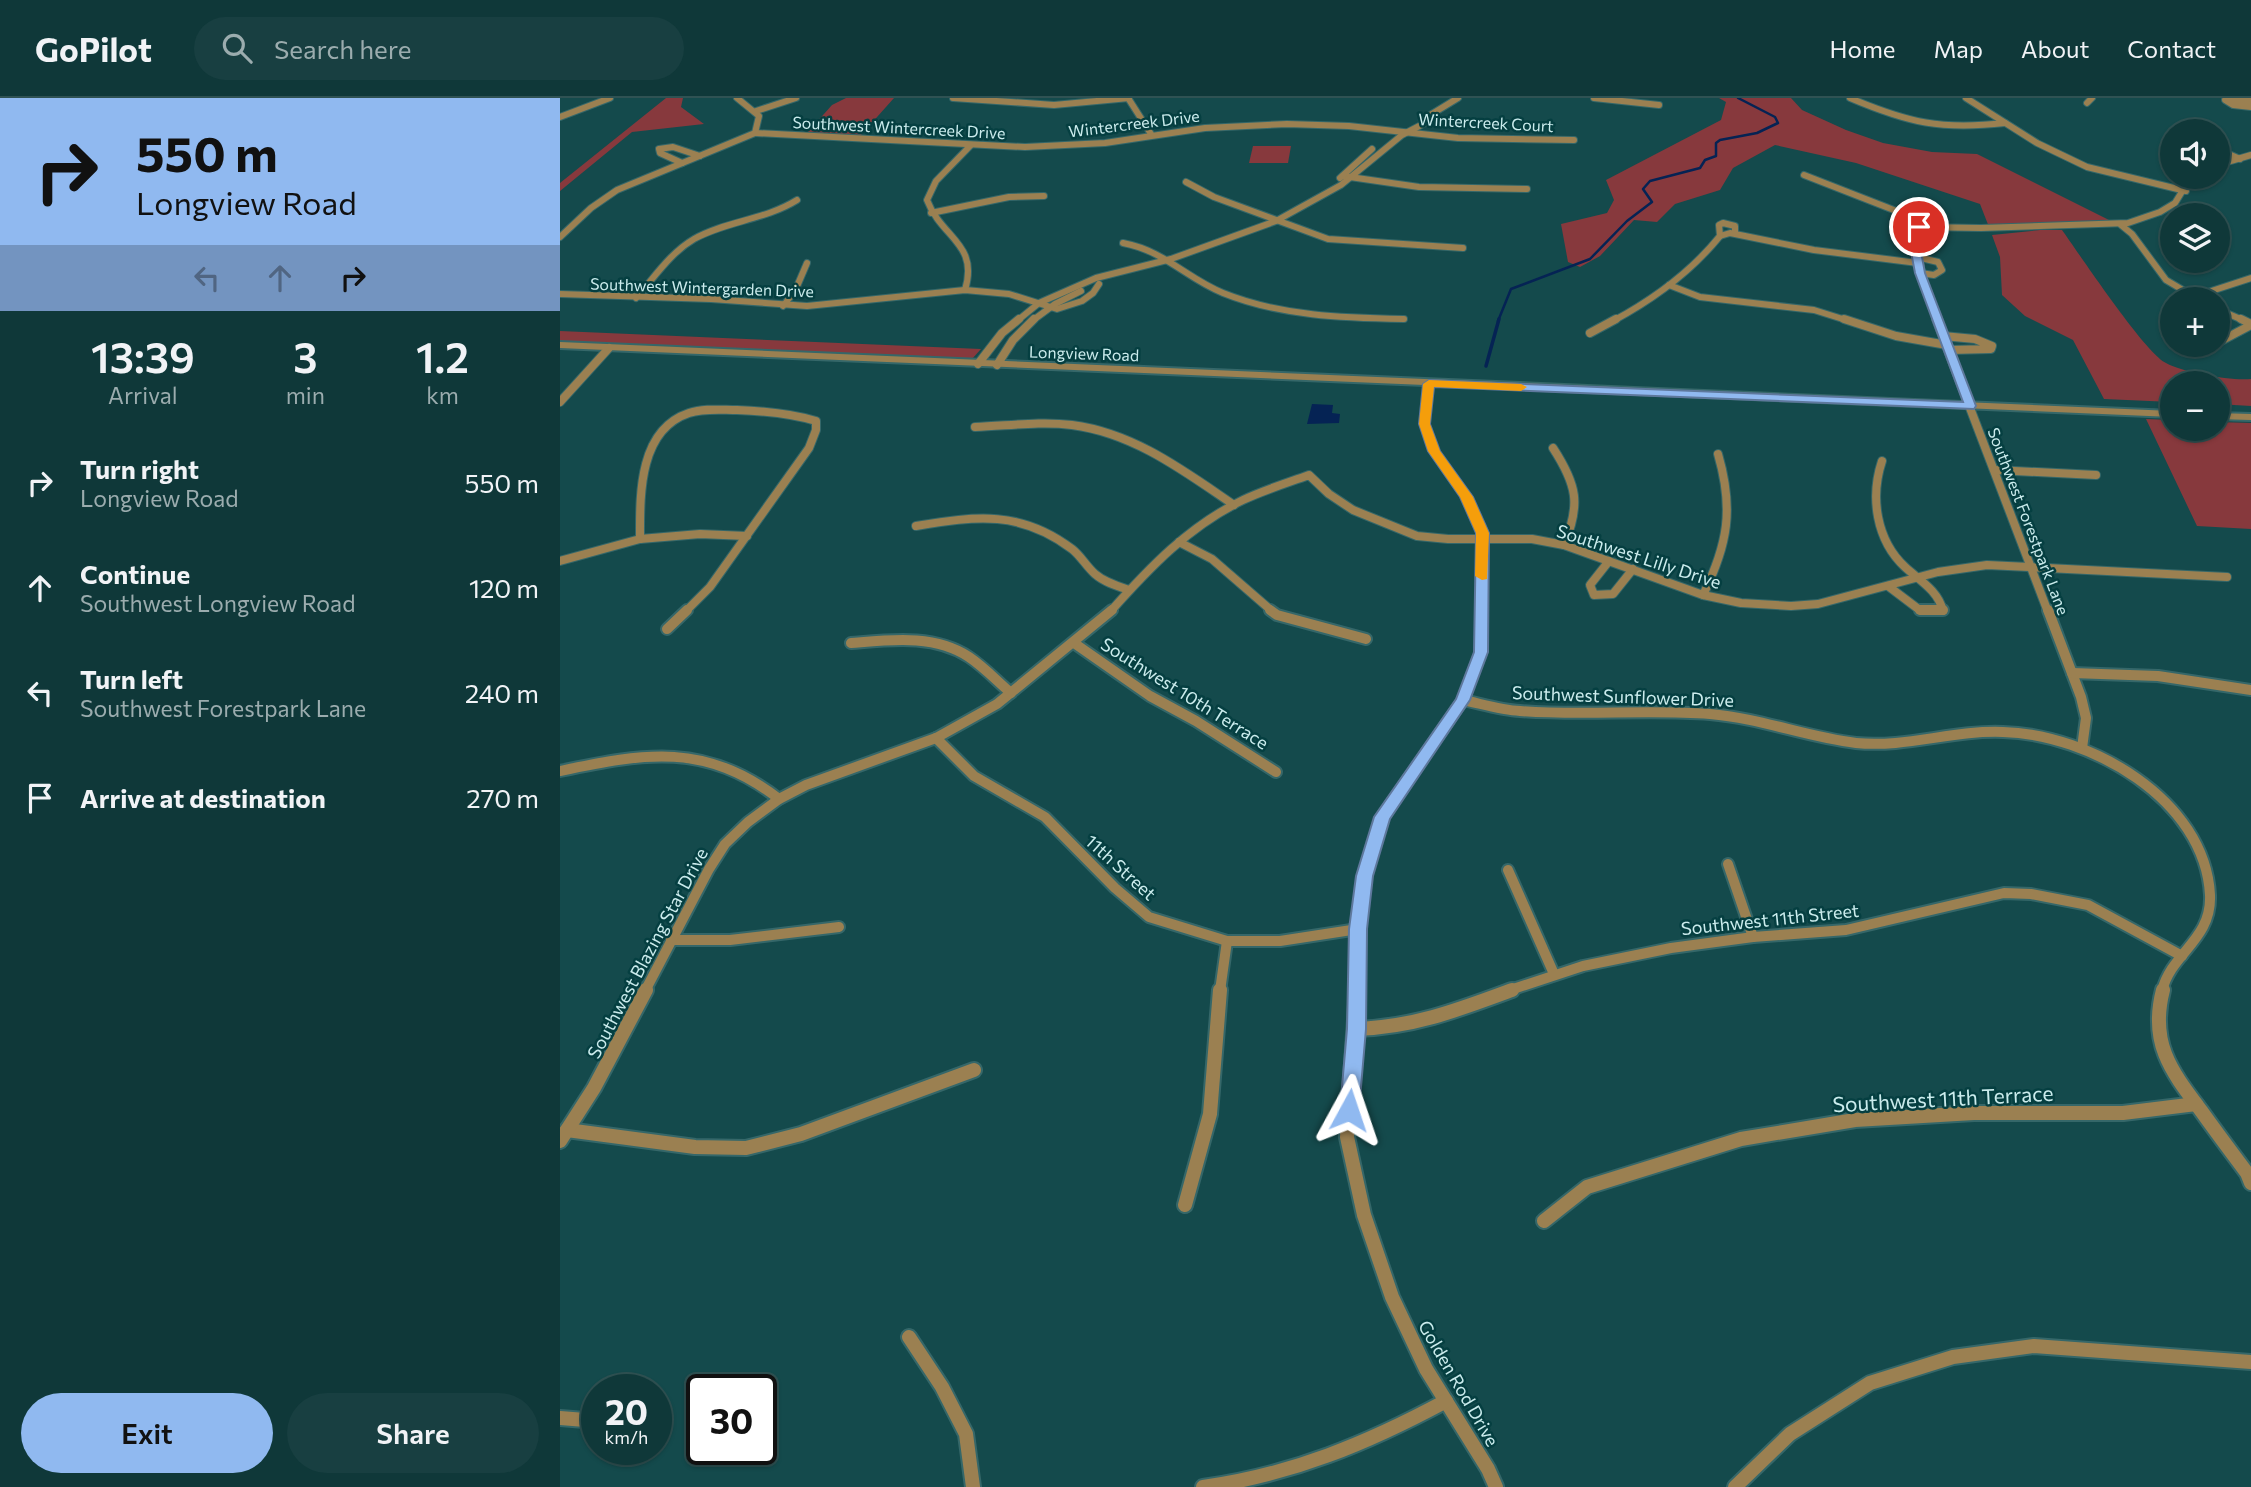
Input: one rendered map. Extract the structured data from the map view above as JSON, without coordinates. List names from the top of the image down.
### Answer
{
  "streets": {
    "street": [
      "Wintercreek Court",
      "Wintercreek Drive",
      "Southwest Wintercreek Drive",
      "Southwest Wintergarden Drive",
      "Longview Road",
      "Southwest Forestpark Lane",
      "Southwest Lilly Drive",
      "Southwest 10th Terrace",
      "Southwest Sunflower Drive",
      "11th Street",
      "Southwest 11th Street",
      "Southwest Blazing Star Drive",
      "Southwest 11th Terrace",
      "Golden Rod Drive"
    ]
  },
  "crossings": [
    ["Wintercreek Court", "Wintercreek Drive"],
    ["Wintercreek Drive", "Southwest Wintercreek Drive"],
    ["Longview Road", "Southwest Forestpark Lane"],
    ["Longview Road", "Golden Rod Drive"],
    ["Southwest Forestpark Lane", "Southwest Lilly Drive"],
    ["Southwest Forestpark Lane", "Southwest Sunflower Drive"],
    ["Southwest Lilly Drive", "Southwest Blazing Star Drive"],
    ["Southwest Lilly Drive", "Golden Rod Drive"],
    ["Southwest 10th Terrace", "Southwest Blazing Star Drive"],
    ["Southwest Sunflower Drive", "Southwest 11th Street"],
    ["Southwest Sunflower Drive", "Southwest 11th Terrace"],
    ["Southwest Sunflower Drive", "Golden Rod Drive"],
    ["11th Street", "Southwest Blazing Star Drive"],
    ["11th Street", "Golden Rod Drive"],
    ["Southwest 11th Street", "Golden Rod Drive"]
  ],
  "page": {
    "header": "GoPilot",
    "search": "Search here",
    "nav": [
      "Home",
      "Map",
      "About",
      "Contact"
    ],
    "turn": ["550 m", "Longview Road"],
    "map_buttons": ["+", "−"],
    "eta": [
      "13:39",
      "Arrival",
      "3",
      "min",
      "1.2",
      "km"
    ],
    "list": [
      {
        "name": "Turn right",
        "note": "Longview Road",
        "value": "550 m"
      },
      {
        "name": "Continue",
        "note": "Southwest Longview Road",
        "value": "120 m"
      },
      {
        "name": "Turn left",
        "note": "Southwest Forestpark Lane",
        "value": "240 m"
      },
      {
        "name": "Arrive at destination",
        "value": "270 m"
      }
    ],
    "speed": "20 km/h",
    "limit": "30",
    "buttons": ["Exit", "Share"]
  }
}
